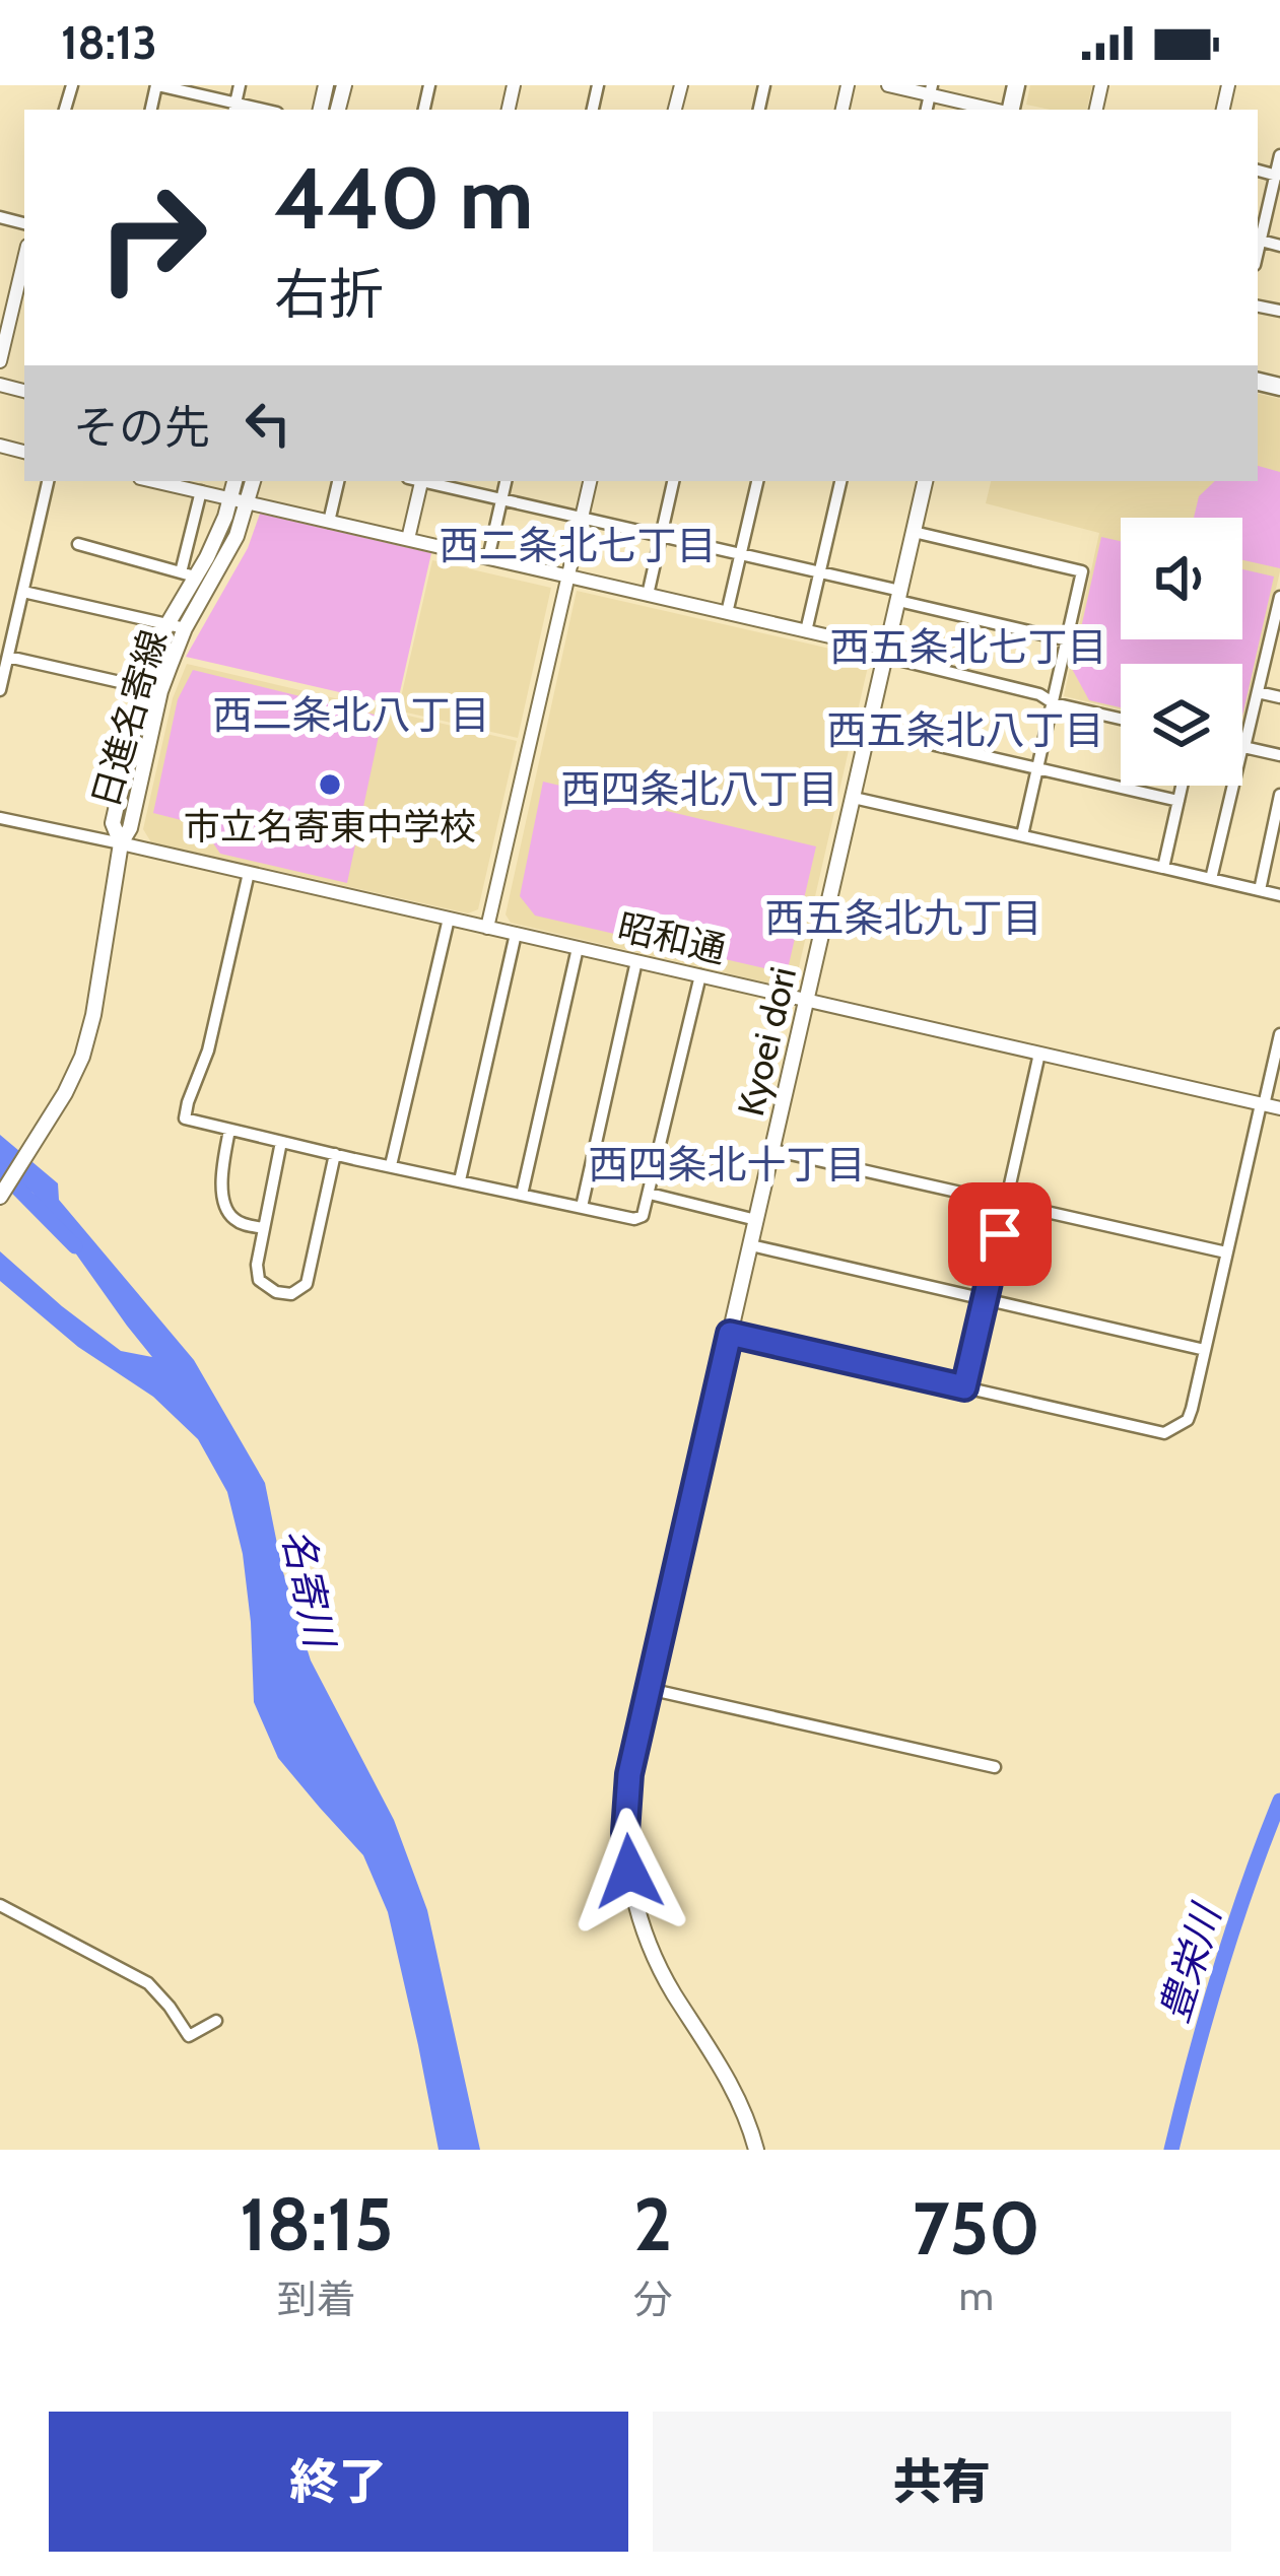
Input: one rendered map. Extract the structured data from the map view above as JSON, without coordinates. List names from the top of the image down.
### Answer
{
  "streets": {
    "main road": ["日進名寄線", "Kyoei dori"],
    "street": ["昭和通"]
  },
  "crossings": [
    ["日進名寄線", "昭和通"],
    ["昭和通", "Kyoei dori"]
  ],
  "districts": [
    "西二条北七丁目",
    "西五条北七丁目",
    "西二条北八丁目",
    "西五条北八丁目",
    "西四条北八丁目",
    "西五条北九丁目",
    "西四条北十丁目"
  ],
  "water": ["名寄川", "豊栄川"],
  "places": ["市立名寄東中学校"],
  "page": {
    "status": "18:13",
    "turn": ["440 m", "右折"],
    "then": "その先",
    "eta": [
      "18:15",
      "到着",
      "2",
      "分",
      "750",
      "m"
    ],
    "buttons": ["終了", "共有"]
  }
}
